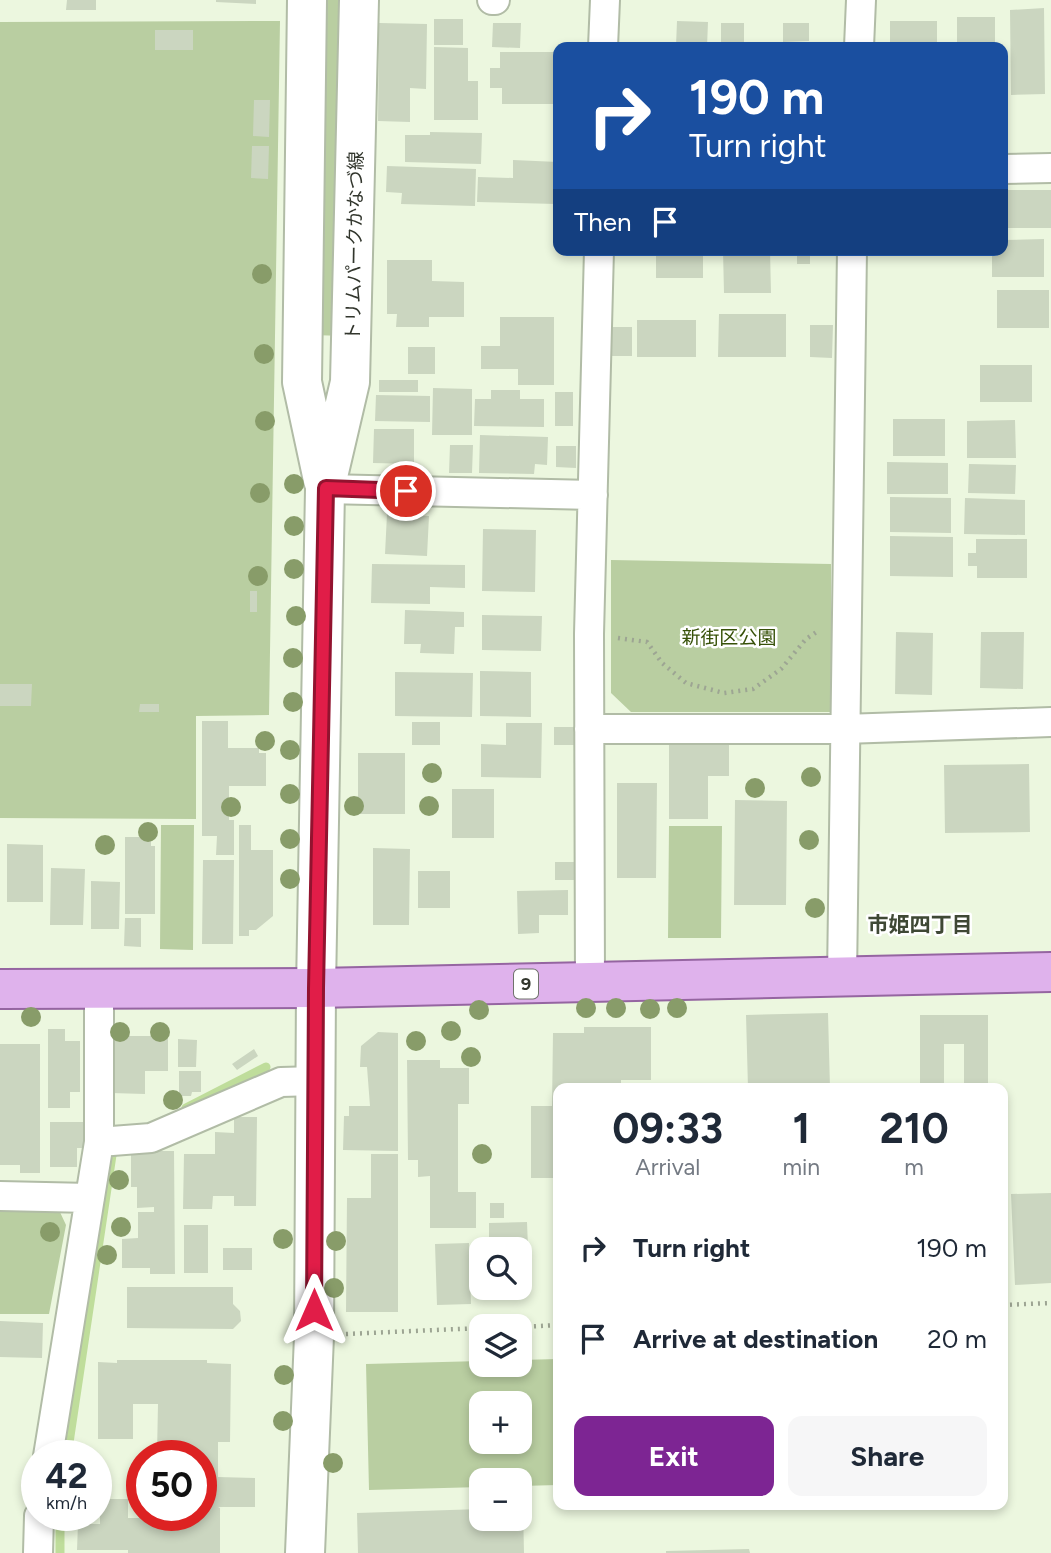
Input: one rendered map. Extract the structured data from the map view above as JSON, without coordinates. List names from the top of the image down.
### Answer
{
  "streets": {
    "main road": ["トリムパークかなづ線", "9"]
  },
  "crossings": [
    ["トリムパークかなづ線", "9"]
  ],
  "districts": ["市姫四丁目"],
  "parks": ["新街区公園"],
  "page": {
    "turn": ["190 m", "Turn right"],
    "then": "Then",
    "eta": [
      "09:33",
      "Arrival",
      "1",
      "min",
      "210",
      "m"
    ],
    "list": [
      {
        "name": "Turn right",
        "value": "190 m"
      },
      {
        "name": "Arrive at destination",
        "value": "20 m"
      }
    ],
    "map_buttons": ["+", "−"],
    "buttons": ["Exit", "Share"],
    "speed": "42 km/h",
    "limit": "50"
  }
}
